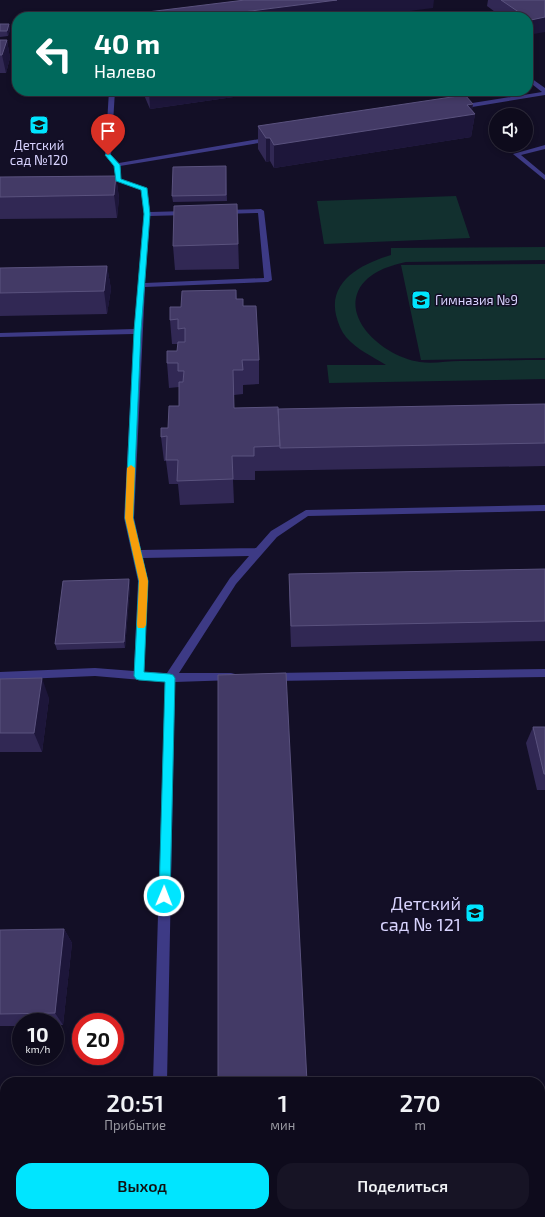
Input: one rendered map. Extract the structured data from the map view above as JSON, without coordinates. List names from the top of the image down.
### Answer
{
  "places": {
    "school or university": ["Детский сад №120", "Гимназия №9", "Детский сад № 121"]
  },
  "page": {
    "turn": ["40 m", "Налево"],
    "speed": "10 km/h",
    "limit": "20",
    "eta": [
      "20:51",
      "Прибытие",
      "1",
      "мин",
      "270",
      "m"
    ],
    "buttons": ["Выход", "Поделиться"]
  }
}
